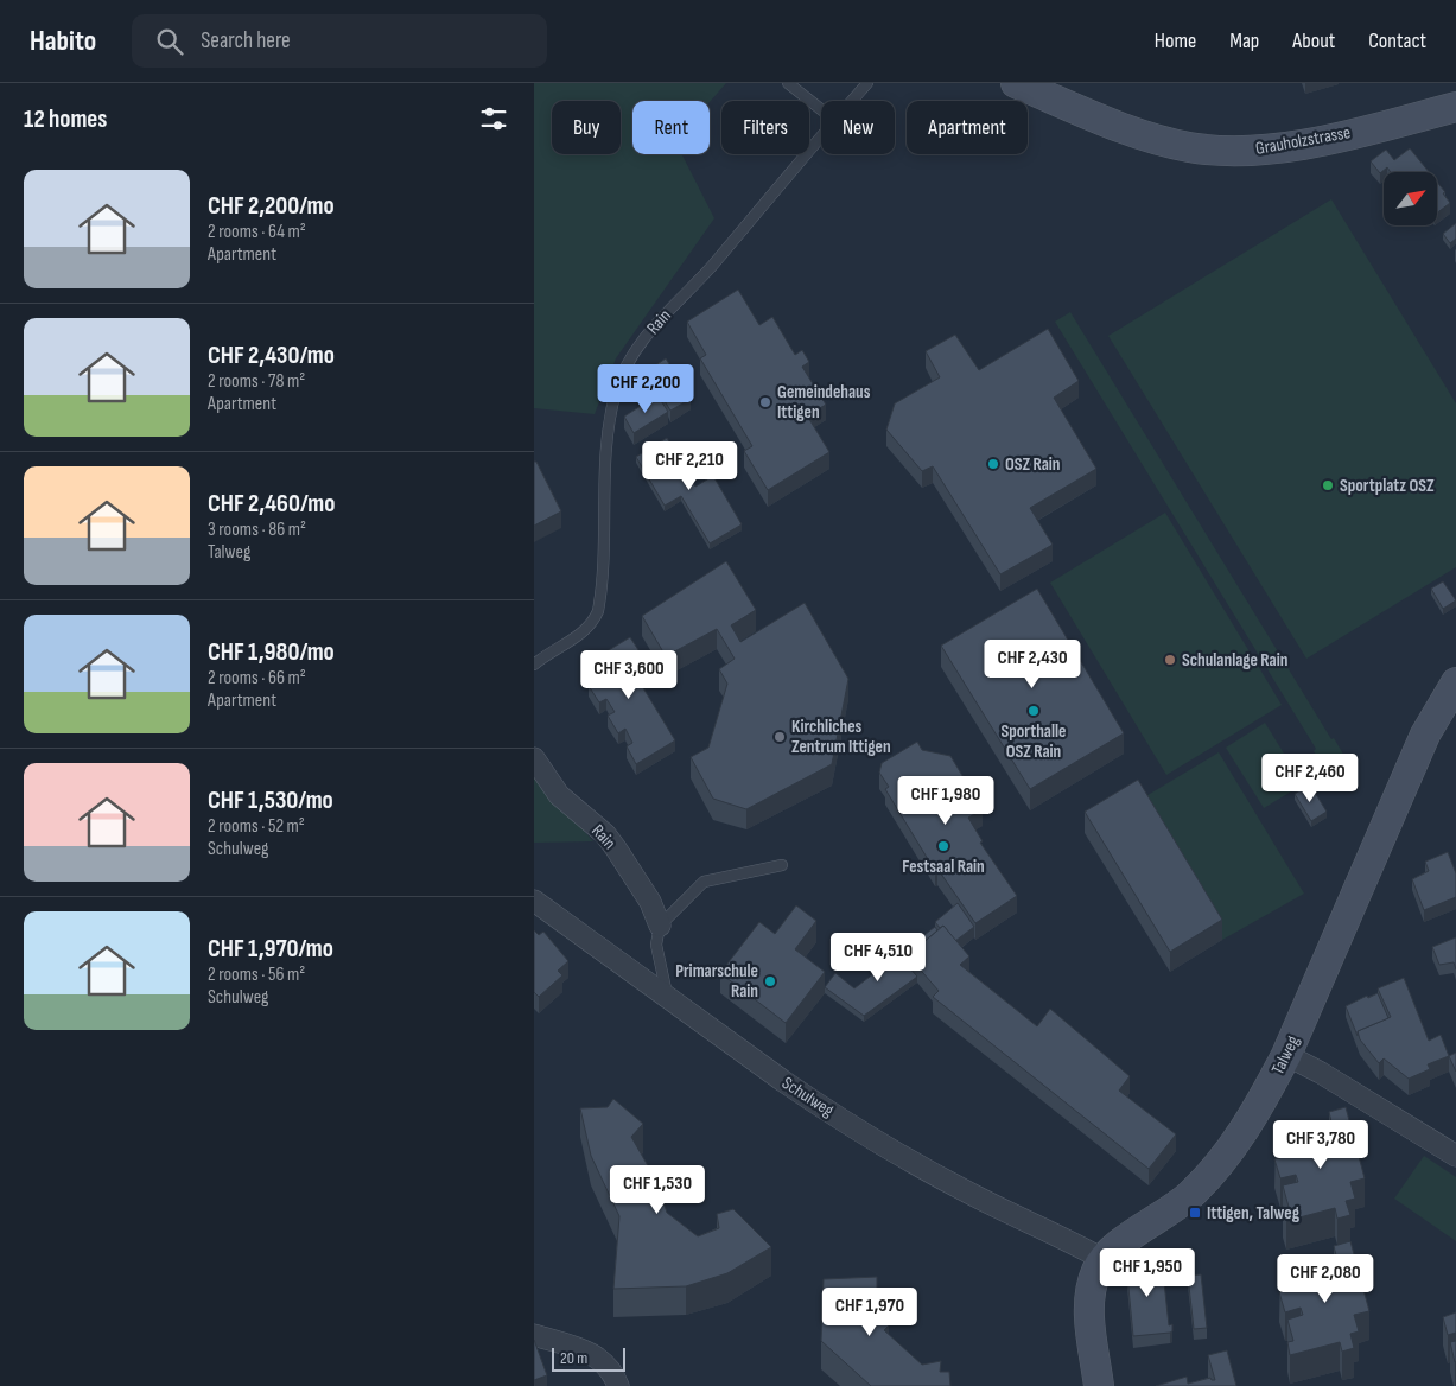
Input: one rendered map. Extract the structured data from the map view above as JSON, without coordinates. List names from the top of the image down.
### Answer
{
  "streets": {
    "street": [
      "Grauholzstrasse",
      "Rain",
      "Talweg",
      "Schulweg"
    ]
  },
  "crossings": [
    ["Rain", "Schulweg"],
    ["Talweg", "Schulweg"]
  ],
  "places": {
    "other": [
      "Gemeindehaus Ittigen",
      "OSZ Rain",
      "Sportplatz OSZ",
      "Schulanlage Rain",
      "Sporthalle OSZ Rain",
      "Kirchliches Zentrum Ittigen",
      "Festsaal Rain",
      "Primarschule Rain"
    ],
    "transit": ["Ittigen, Talweg"]
  },
  "scale_bar": "20 m",
  "north": "top right",
  "page": {
    "header": "Habito",
    "search": "Search here",
    "nav": [
      "Home",
      "Map",
      "About",
      "Contact"
    ],
    "heading": "12 homes",
    "chip": [
      "Buy",
      "Rent",
      "Filters",
      "New",
      "Apartment"
    ],
    "list": [
      {
        "name": "CHF 2,200/mo",
        "note": "2 rooms · 64 m² · Apartment"
      },
      {
        "name": "CHF 2,430/mo",
        "note": "2 rooms · 78 m² · Apartment"
      },
      {
        "name": "CHF 2,460/mo",
        "note": "3 rooms · 86 m² · Talweg"
      },
      {
        "name": "CHF 1,980/mo",
        "note": "2 rooms · 66 m² · Apartment"
      },
      {
        "name": "CHF 1,530/mo",
        "note": "2 rooms · 52 m² · Schulweg"
      },
      {
        "name": "CHF 1,970/mo",
        "note": "2 rooms · 56 m² · Schulweg"
      }
    ],
    "price": [
      "CHF 2,200",
      "CHF 2,210",
      "CHF 2,430",
      "CHF 3,600",
      "CHF 2,460",
      "CHF 1,980",
      "CHF 4,510",
      "CHF 3,780",
      "CHF 1,530",
      "CHF 1,950",
      "CHF 2,080",
      "CHF 1,970"
    ],
    "scale": "20 m"
  }
}
